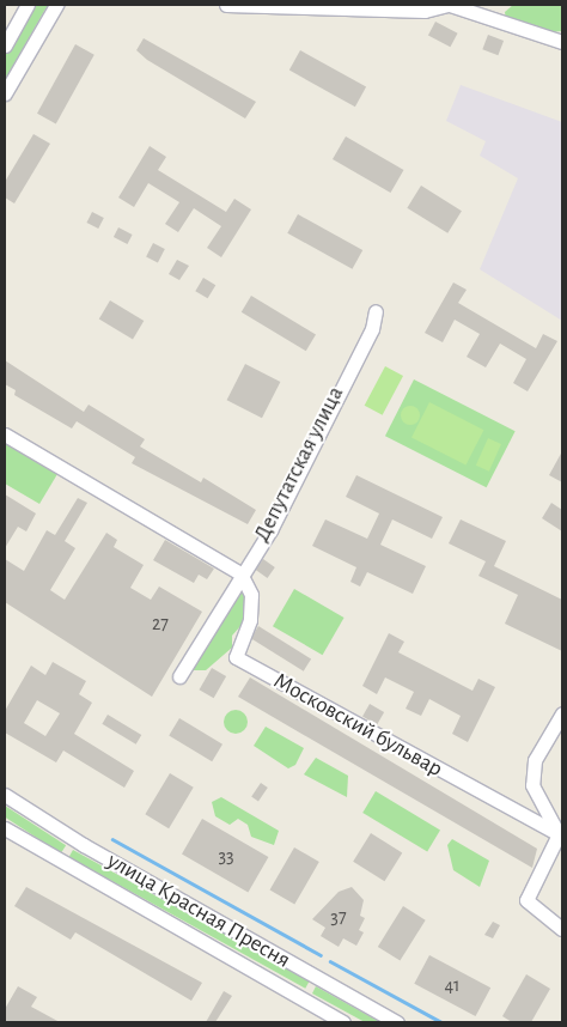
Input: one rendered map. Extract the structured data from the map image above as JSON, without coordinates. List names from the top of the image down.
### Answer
{
  "streets": {
    "street": ["Депутатская улица", "Московский бульвар", "улица Красная Пресня"]
  },
  "crossings": [
    ["Депутатская улица", "Московский бульвар"]
  ],
  "house_numbers": [
    "27",
    "33",
    "37",
    "41"
  ]
}
